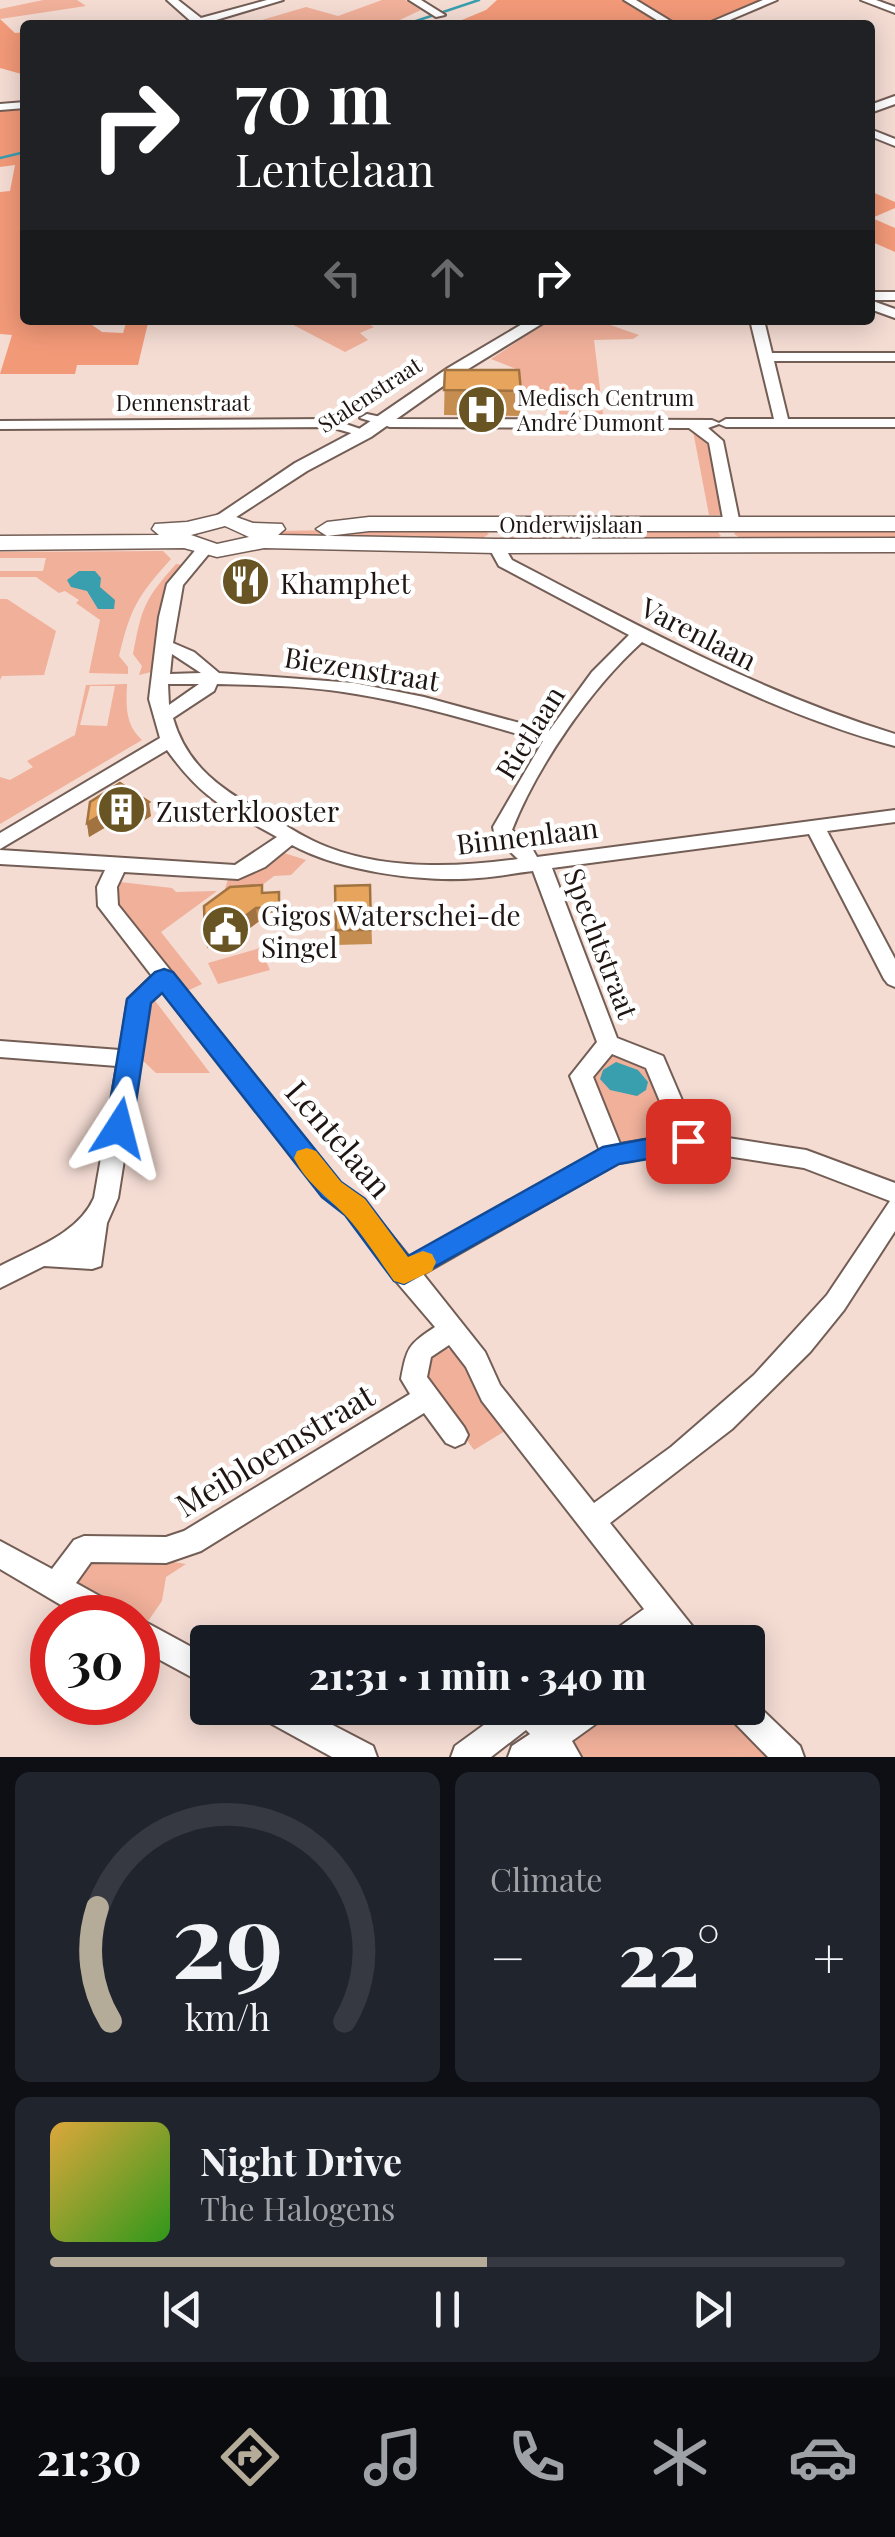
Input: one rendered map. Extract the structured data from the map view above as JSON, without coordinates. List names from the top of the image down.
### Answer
{
  "streets": {
    "main road": ["Onderwijslaan"],
    "street": [
      "Stalenstraat",
      "Dennenstraat",
      "Varenlaan",
      "Biezenstraat",
      "Rietlaan",
      "Binnenlaan",
      "Spechtstraat",
      "Lentelaan",
      "Meibloemstraat"
    ]
  },
  "crossings": [
    ["Stalenstraat", "Dennenstraat"],
    ["Stalenstraat", "Onderwijslaan"],
    ["Onderwijslaan", "Varenlaan"],
    ["Onderwijslaan", "Binnenlaan"],
    ["Varenlaan", "Rietlaan"],
    ["Biezenstraat", "Rietlaan"],
    ["Biezenstraat", "Binnenlaan"],
    ["Rietlaan", "Binnenlaan"],
    ["Rietlaan", "Spechtstraat"],
    ["Binnenlaan", "Spechtstraat"]
  ],
  "places": {
    "hospital": ["Medisch Centrum André Dumont"],
    "restaurant": ["Khamphet"],
    "building": ["Zusterklooster"],
    "public building": ["Gigos Waterschei-de Singel"]
  },
  "page": {
    "turn": ["70 m", "Lentelaan"],
    "limit": "30",
    "trip": "21:31 · 1 min · 340 m",
    "tile": "Climate",
    "heat": ["−", "22°", "+"],
    "song": ["Night Drive", "The Halogens"],
    "tabs": "21:30",
    "gauge": ["29", "km/h"]
  }
}
